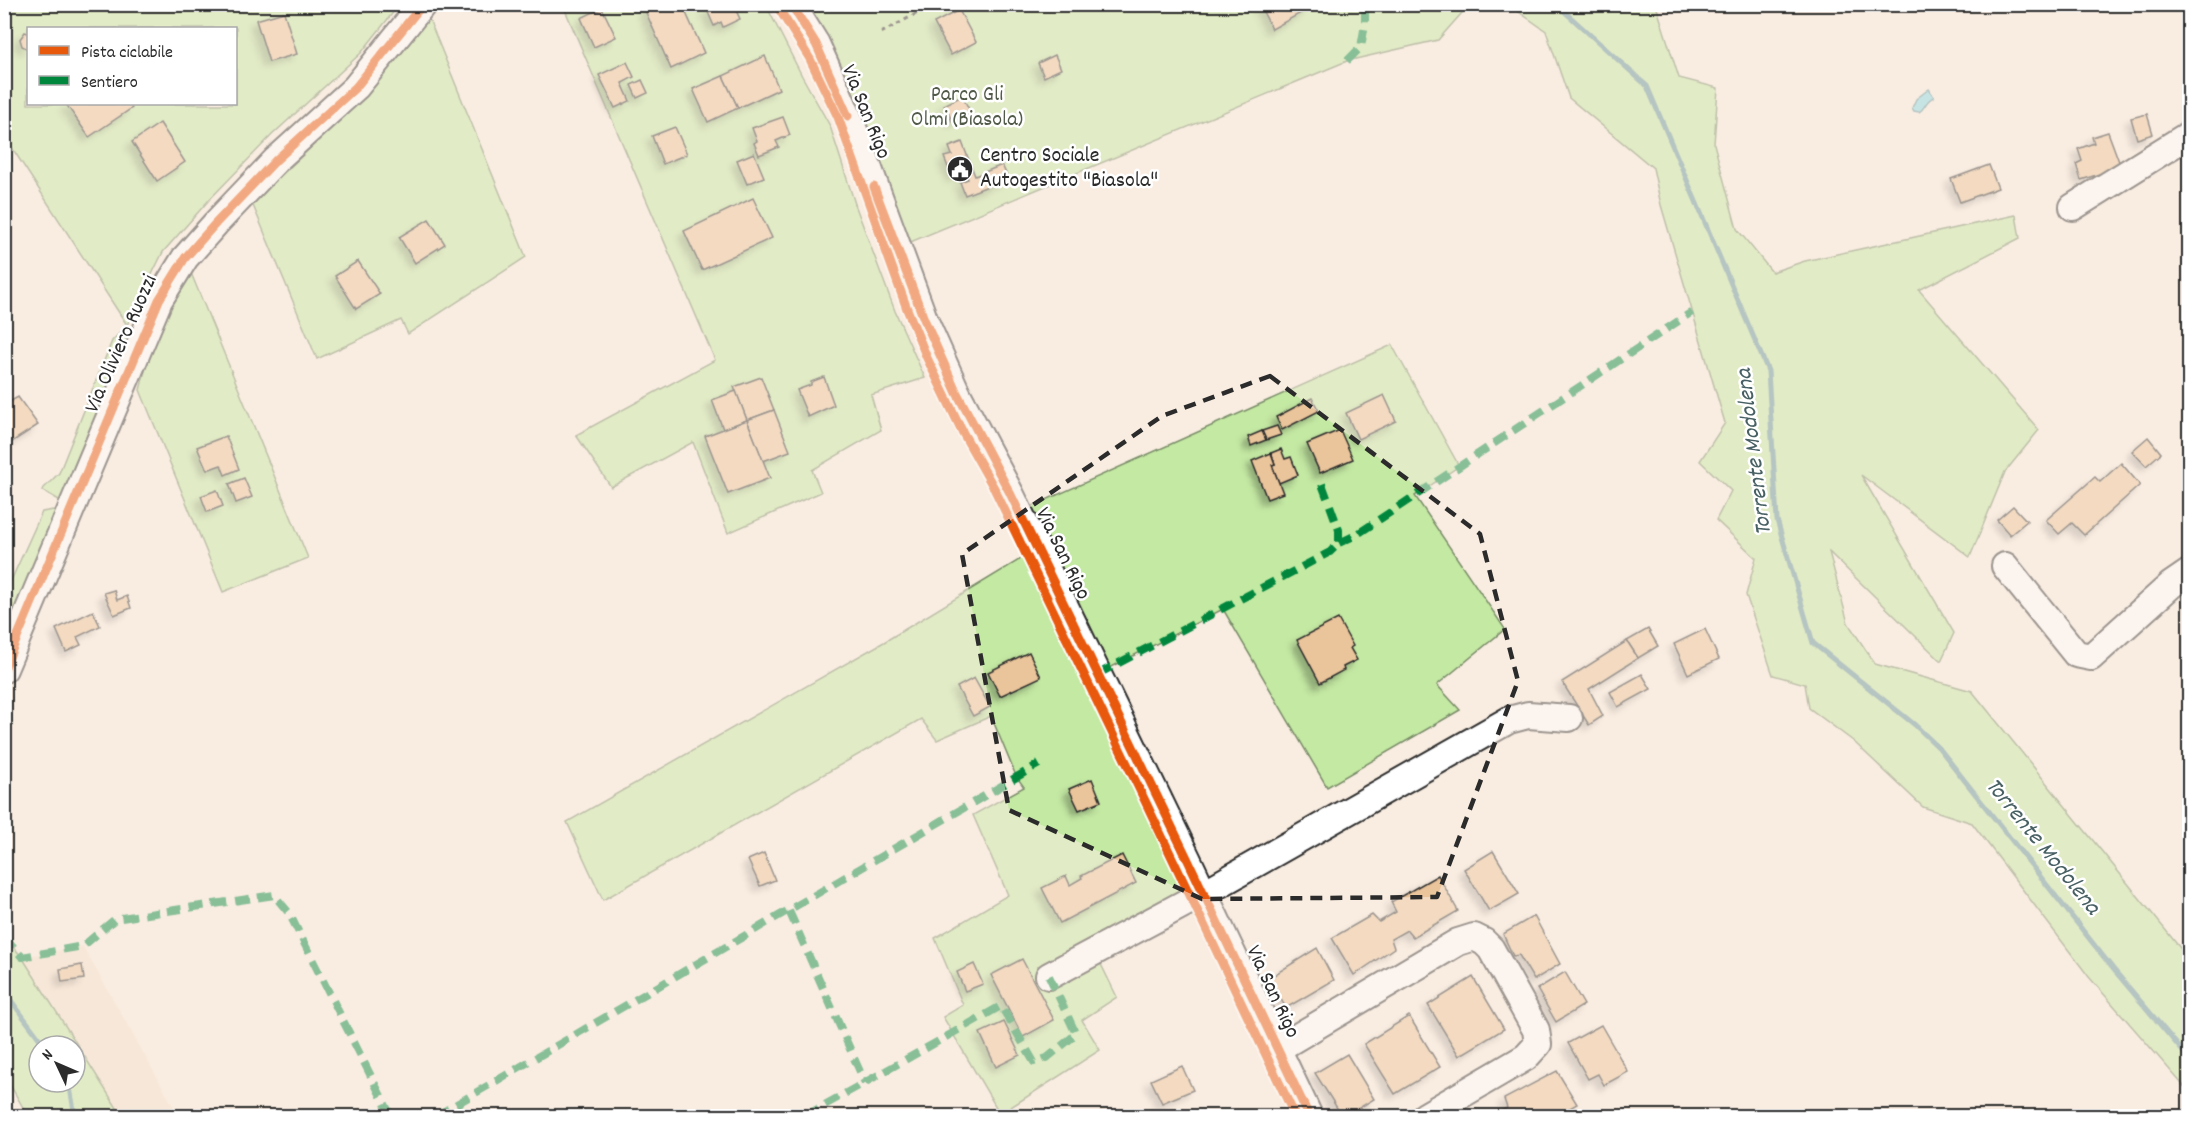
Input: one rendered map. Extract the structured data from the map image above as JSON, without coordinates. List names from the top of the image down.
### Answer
{
  "streets": {
    "street": ["Via San Rigo", "Via Oliviero Ruozzi"]
  },
  "water": ["Torrente Modolena"],
  "parks": ["Parco Gli Olmi (Biasola)"],
  "places": {
    "public building": ["Centro Sociale Autogestito \"Biasola\""]
  },
  "legend": ["Pista ciclabile", "Sentiero"],
  "north": "top left"
}
